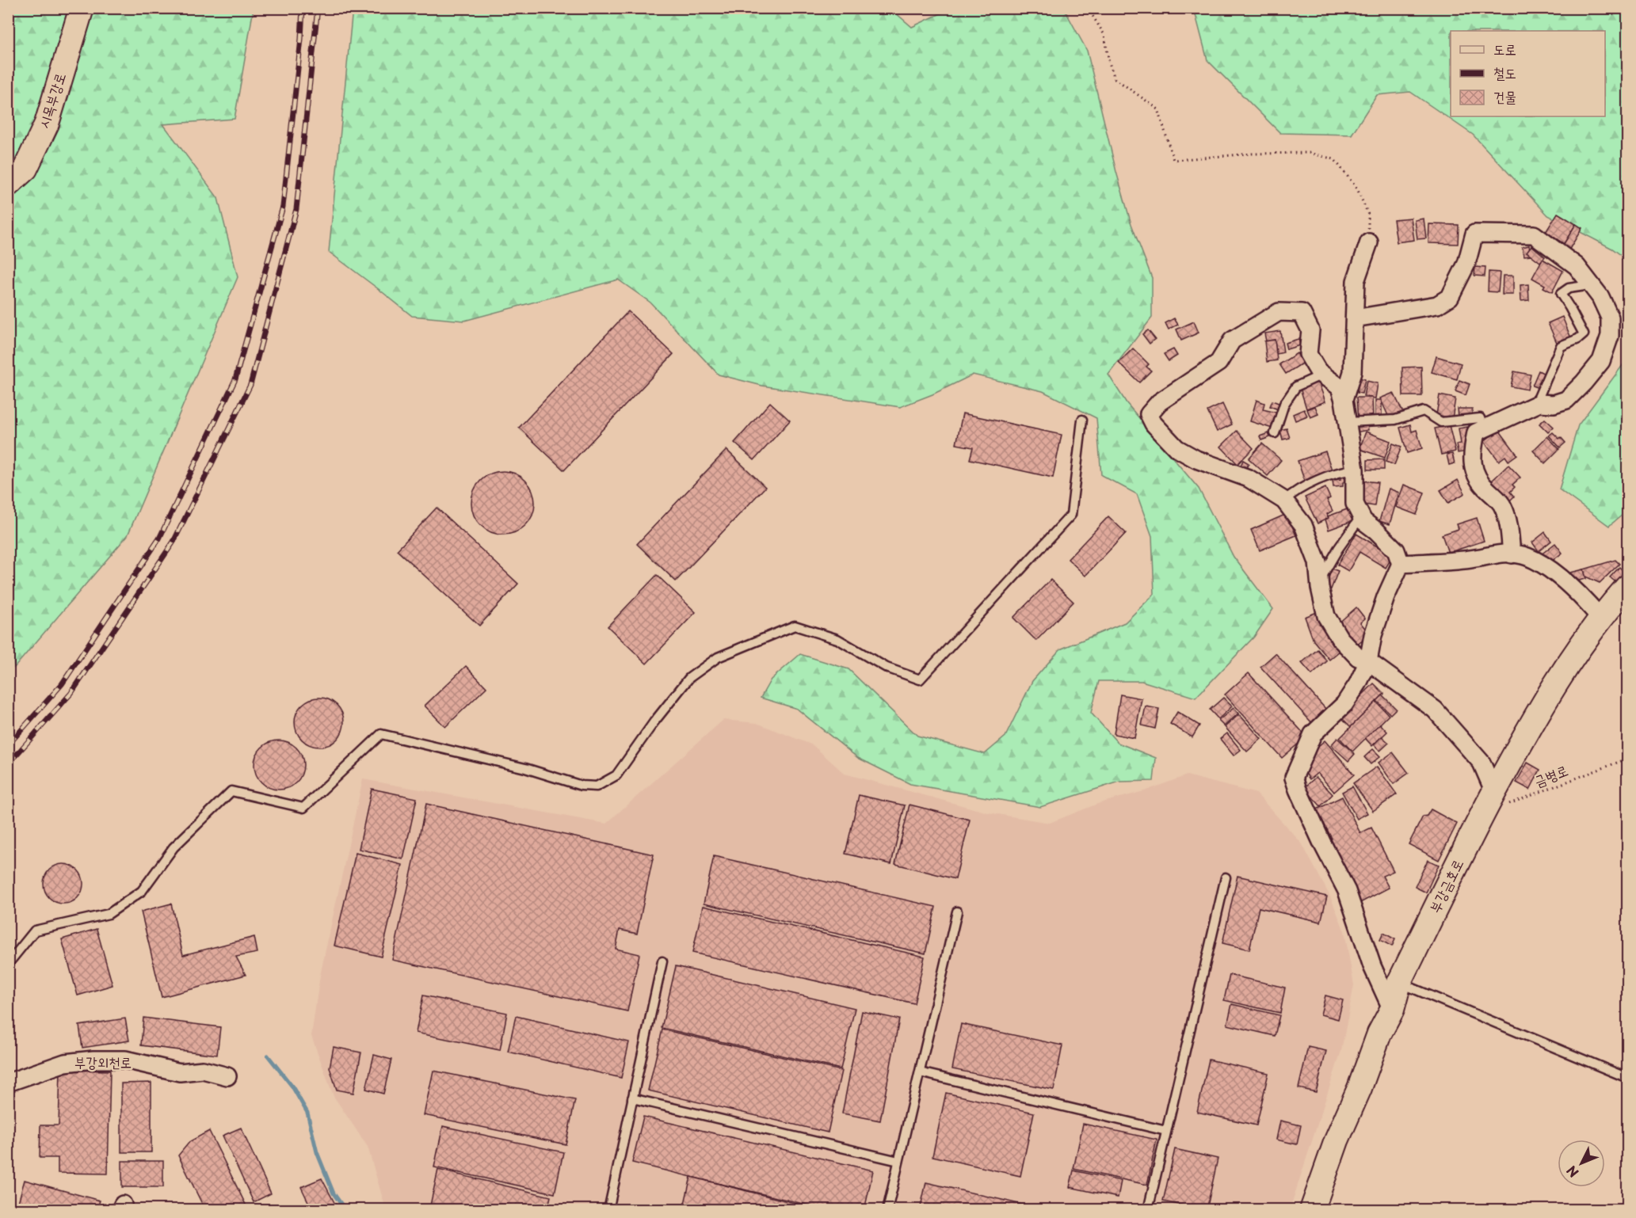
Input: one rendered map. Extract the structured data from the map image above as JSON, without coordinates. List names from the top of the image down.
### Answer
{
  "streets": {
    "street": ["시목부강로", "부강금호로", "부강외천로"],
    "path": ["금병로"]
  },
  "crossings": [
    ["금병로", "부강금호로"]
  ],
  "legend": ["도로", "철도", "건물"],
  "north": "bottom left"
}
